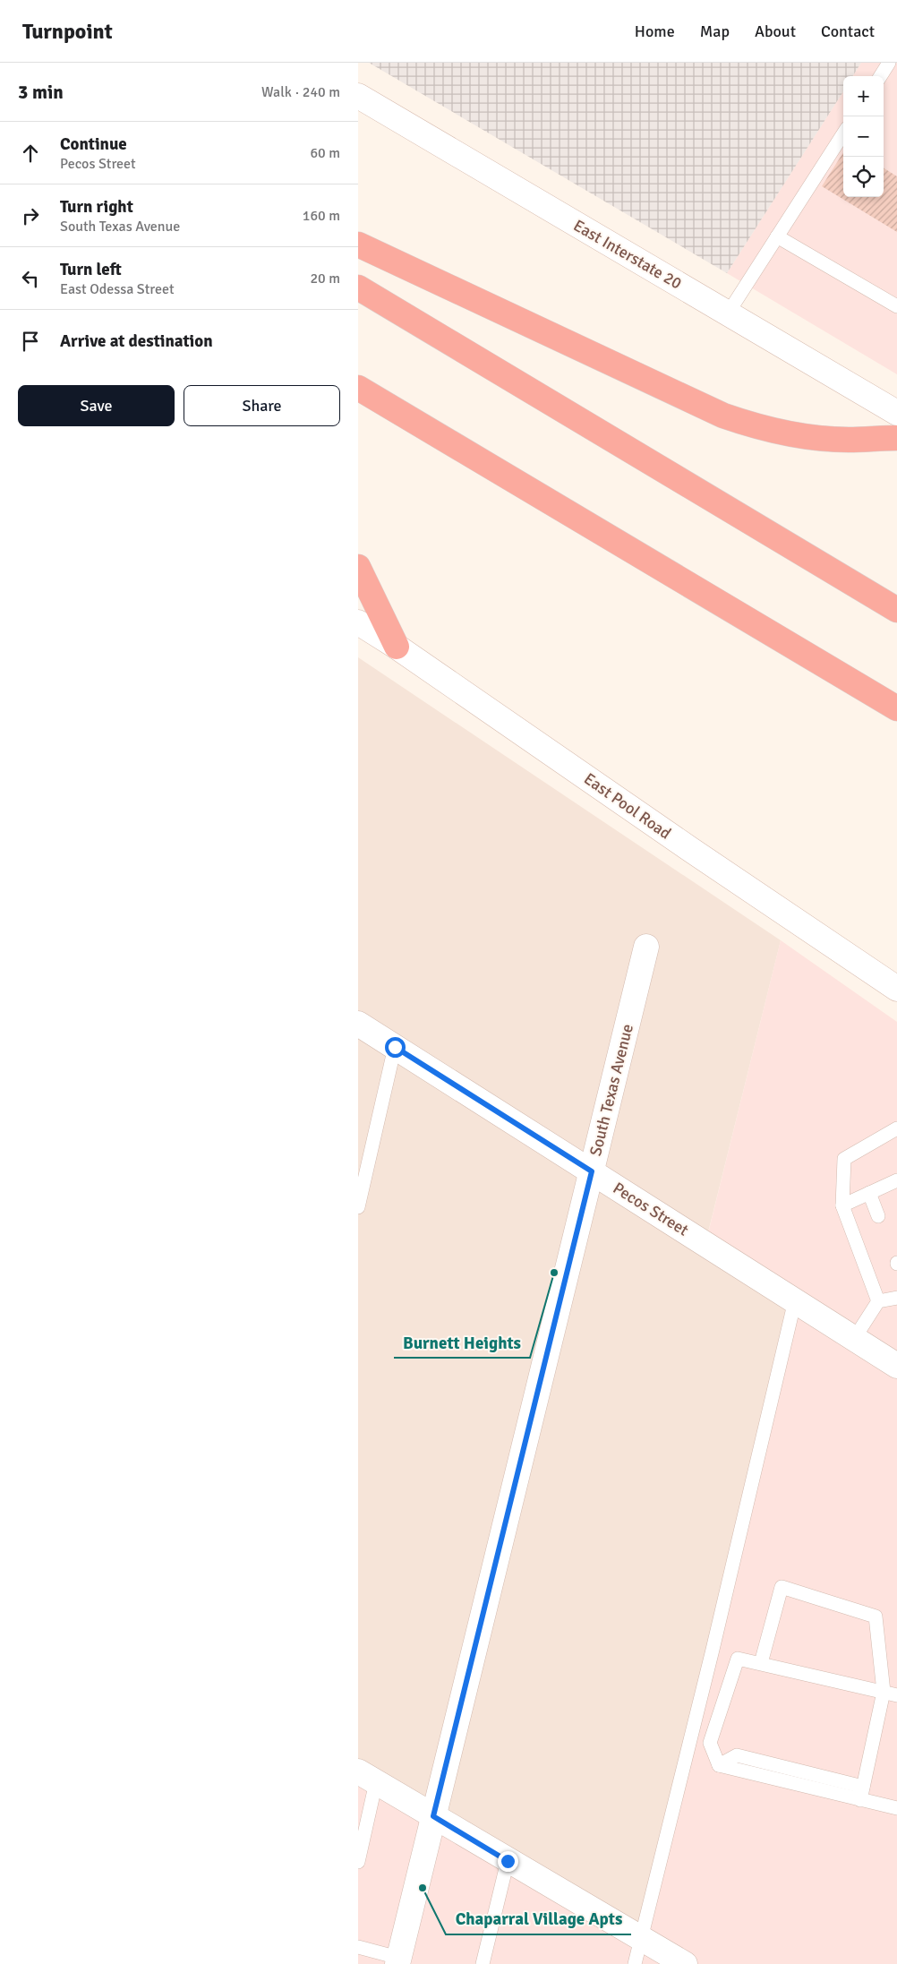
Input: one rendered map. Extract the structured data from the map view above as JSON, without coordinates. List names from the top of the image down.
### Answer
{
  "streets": {
    "street": [
      "East Interstate 20",
      "East Pool Road",
      "South Texas Avenue",
      "Pecos Street"
    ]
  },
  "crossings": [
    ["South Texas Avenue", "Pecos Street"]
  ],
  "places": ["Burnett Heights", "Chaparral Village Apts"],
  "page": {
    "header": "Turnpoint",
    "nav": [
      "Home",
      "Map",
      "About",
      "Contact"
    ],
    "heading": ["3 min", "Walk · 240 m"],
    "map_buttons": ["+", "−"],
    "list": [
      ["Continue", "Pecos Street", "60 m"],
      ["Turn right", "South Texas Avenue", "160 m"],
      ["Turn left", "East Odessa Street", "20 m"],
      "Arrive at destination"
    ],
    "buttons": ["Save", "Share"]
  }
}
